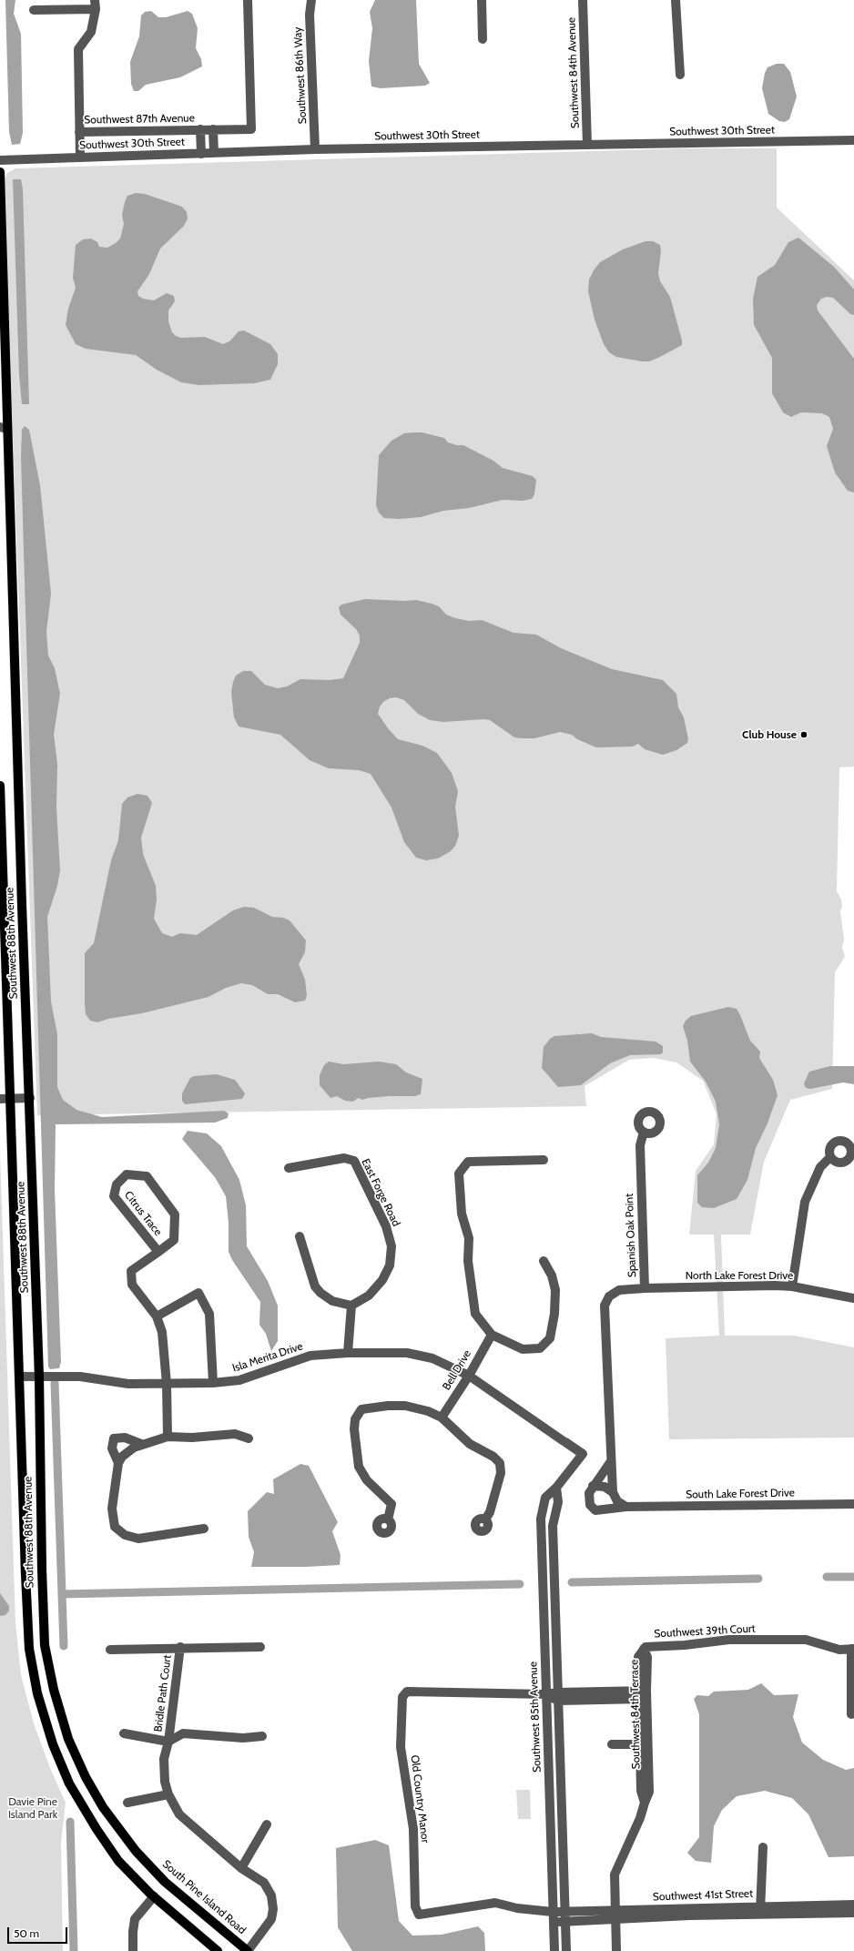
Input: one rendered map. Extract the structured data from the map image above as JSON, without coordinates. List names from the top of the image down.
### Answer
{
  "streets": {
    "main road": ["Southwest 88th Avenue", "South Pine Island Road"],
    "street": [
      "Southwest 84th Avenue",
      "Southwest 86th Way",
      "Southwest 87th Avenue",
      "Southwest 30th Street",
      "East Forge Road",
      "Citrus Trace",
      "Spanish Oak Point",
      "North Lake Forest Drive",
      "Isla Merita Drive",
      "Bell Drive",
      "South Lake Forest Drive",
      "Southwest 39th Court",
      "Bridle Path Court",
      "Southwest 84th Terrace",
      "Southwest 85th Avenue",
      "Old Country Manor",
      "Southwest 41st Street"
    ]
  },
  "crossings": [
    ["Southwest 84th Avenue", "Southwest 30th Street"],
    ["Southwest 86th Way", "Southwest 30th Street"],
    ["Southwest 87th Avenue", "Southwest 30th Street"],
    ["Southwest 88th Avenue", "Isla Merita Drive"],
    ["Southwest 88th Avenue", "South Pine Island Road"],
    ["Citrus Trace", "Isla Merita Drive"],
    ["Spanish Oak Point", "North Lake Forest Drive"],
    ["Isla Merita Drive", "Bell Drive"],
    ["Isla Merita Drive", "Southwest 85th Avenue"],
    ["Southwest 39th Court", "Southwest 84th Terrace"],
    ["Bridle Path Court", "South Pine Island Road"],
    ["Southwest 84th Terrace", "Southwest 41st Street"],
    ["Southwest 85th Avenue", "Old Country Manor"],
    ["Southwest 85th Avenue", "Southwest 41st Street"],
    ["Old Country Manor", "Southwest 41st Street"]
  ],
  "parks": ["Davie Pine Island Park"],
  "places": ["Club House"],
  "scale_bar": "50 m"
}
